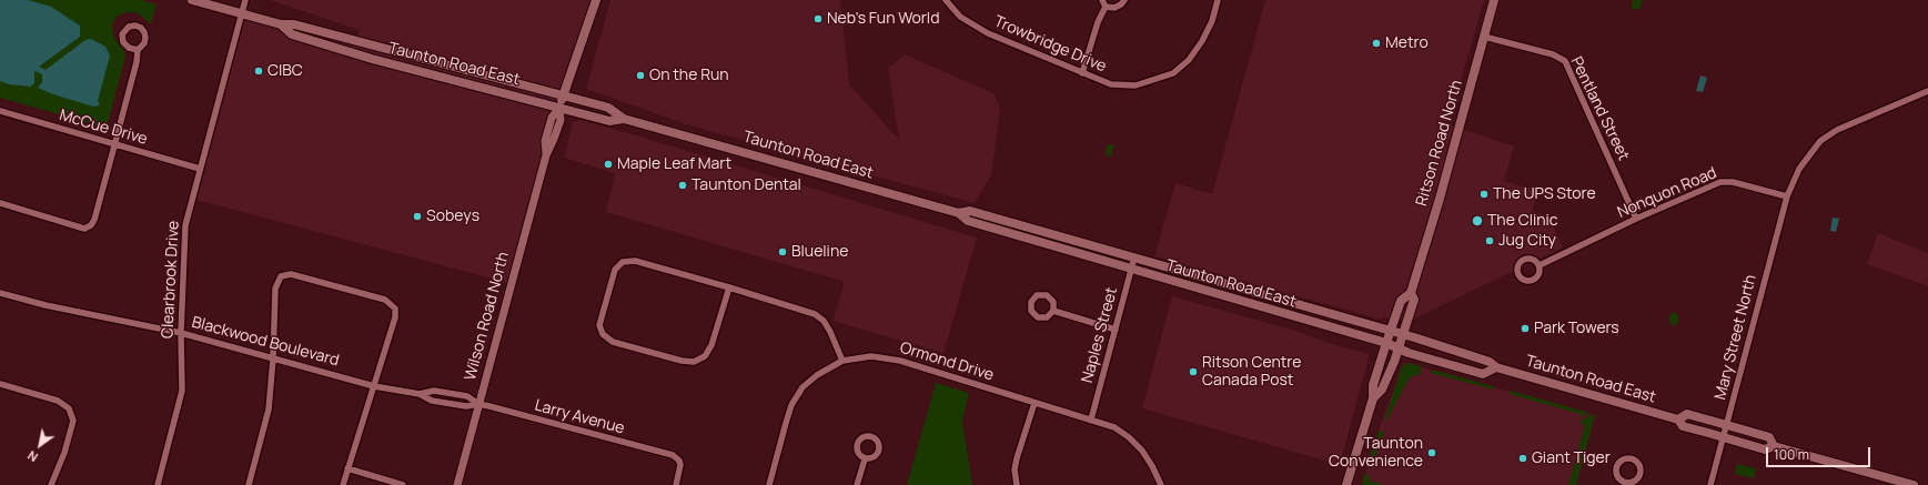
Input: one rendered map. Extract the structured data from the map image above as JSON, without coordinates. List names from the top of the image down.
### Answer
{
  "streets": {
    "main road": ["Taunton Road East", "Ritson Road North", "Wilson Road North"],
    "street": [
      "Trowbridge Drive",
      "Pentland Street",
      "McCue Drive",
      "Nonquon Road",
      "Clearbrook Drive",
      "Naples Street",
      "Mary Street North",
      "Blackwood Boulevard",
      "Ormond Drive",
      "Larry Avenue"
    ]
  },
  "crossings": [
    ["Taunton Road East", "Ritson Road North"],
    ["Taunton Road East", "Clearbrook Drive"],
    ["Taunton Road East", "Wilson Road North"],
    ["Taunton Road East", "Naples Street"],
    ["Taunton Road East", "Mary Street North"],
    ["Pentland Street", "Ritson Road North"],
    ["Pentland Street", "Nonquon Road"],
    ["McCue Drive", "Clearbrook Drive"],
    ["Nonquon Road", "Mary Street North"],
    ["Clearbrook Drive", "Blackwood Boulevard"],
    ["Wilson Road North", "Blackwood Boulevard"],
    ["Wilson Road North", "Larry Avenue"],
    ["Naples Street", "Ormond Drive"],
    ["Blackwood Boulevard", "Larry Avenue"]
  ],
  "places": [
    "Neb's Fun World",
    "Metro",
    "CIBC",
    "On the Run",
    "Maple Leaf Mart",
    "Taunton Dental",
    "The UPS Store",
    "Sobeys",
    "The Clinic",
    "Jug City",
    "Blueline",
    "Park Towers",
    "Ritson Centre Canada Post",
    "Taunton Convenience",
    "Giant Tiger"
  ],
  "scale_bar": "100 m",
  "north": "bottom left"
}
